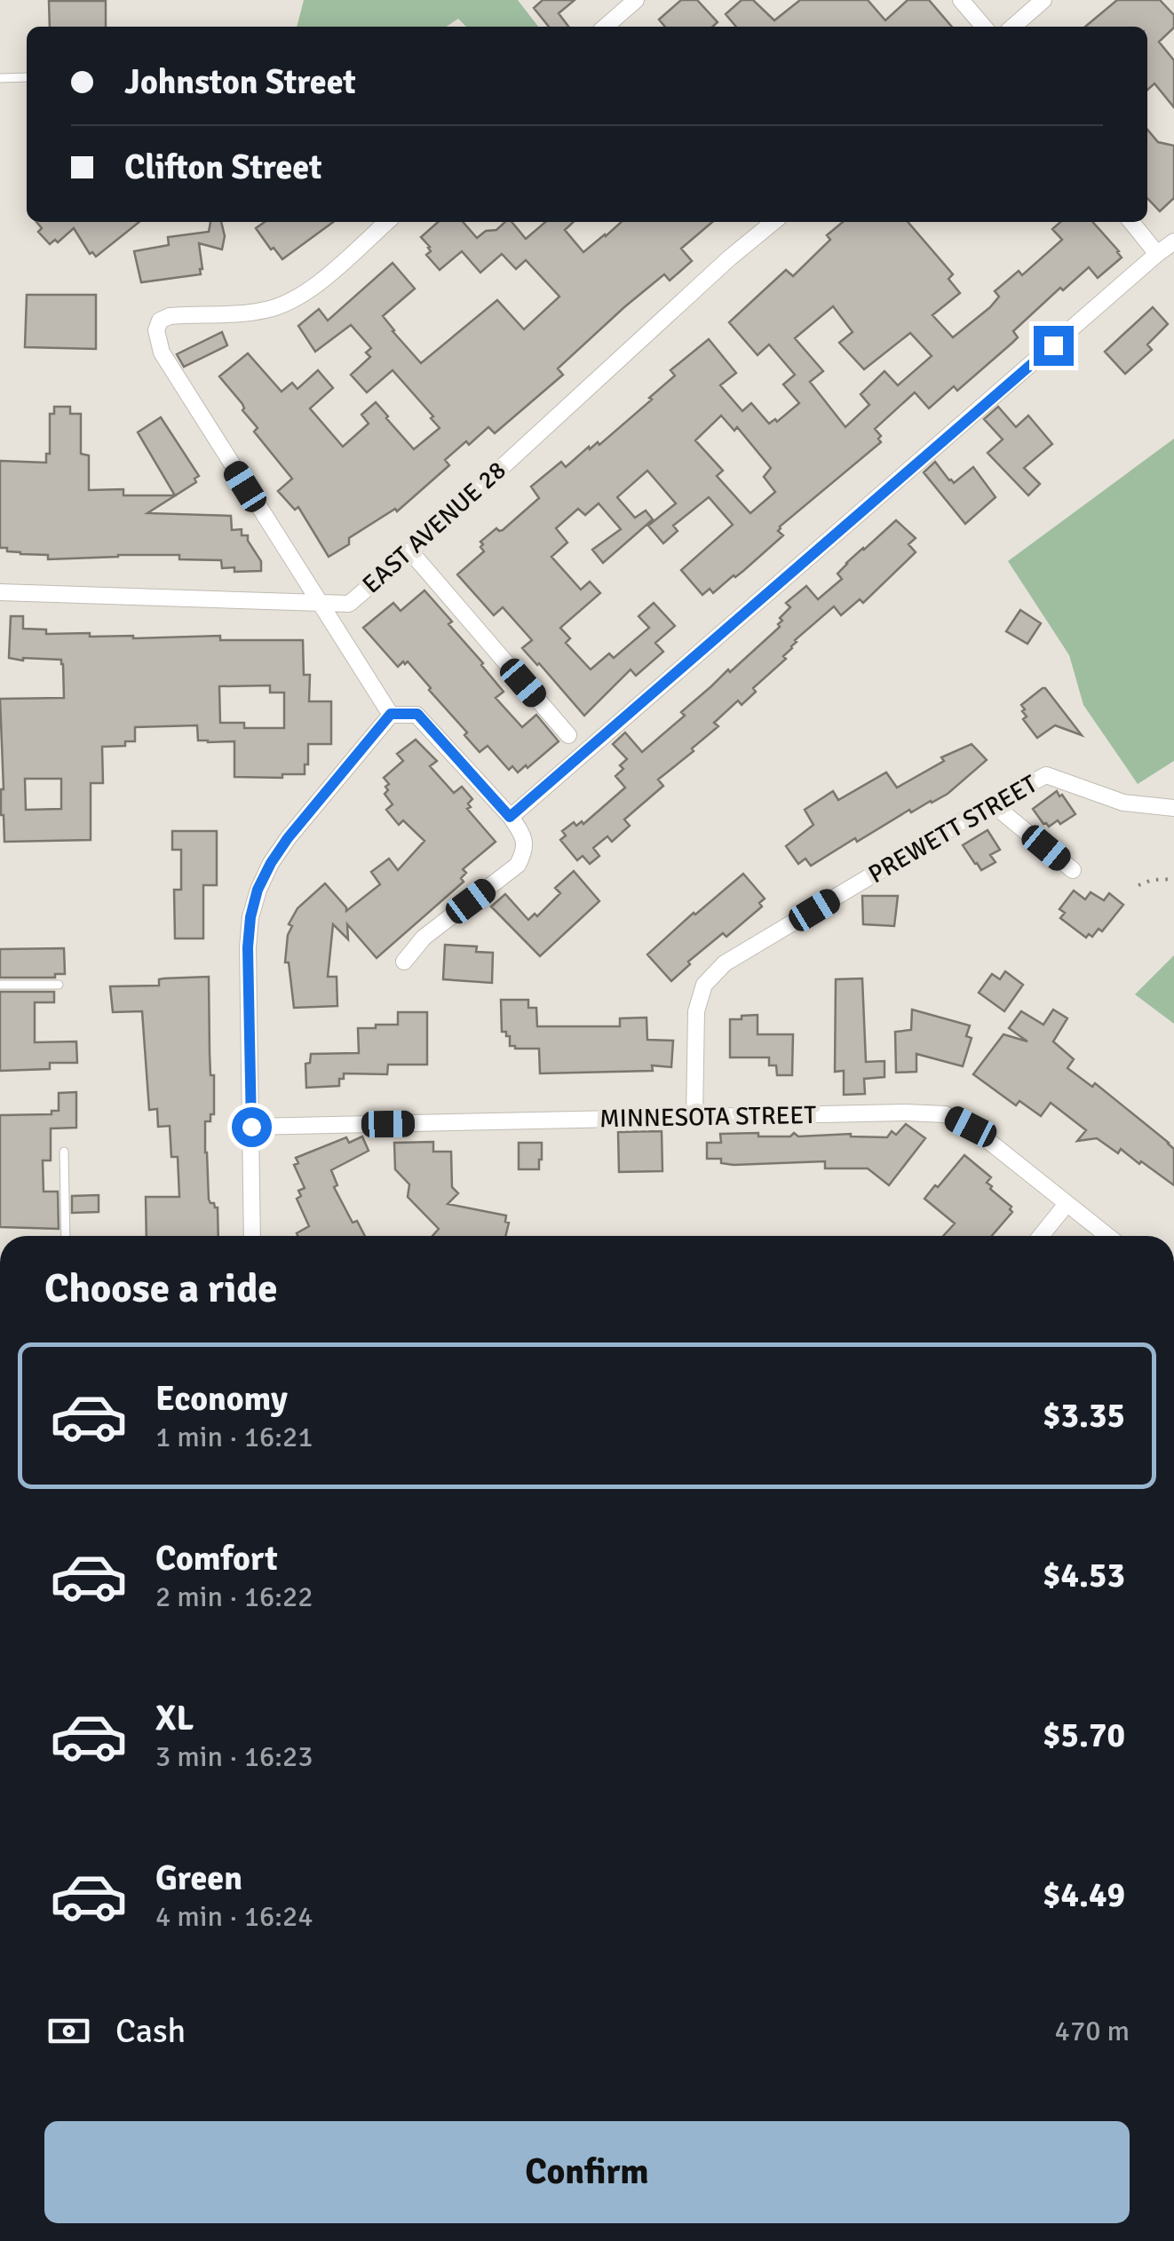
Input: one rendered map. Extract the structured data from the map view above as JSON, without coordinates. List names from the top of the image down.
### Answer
{
  "streets": {
    "street": ["EAST AVENUE 28", "PREWETT STREET", "MINNESOTA STREET"]
  },
  "crossings": [
    ["PREWETT STREET", "MINNESOTA STREET"]
  ],
  "page": {
    "banner": ["Johnston Street", "Clifton Street"],
    "heading": "Choose a ride",
    "list": [
      {
        "name": "Economy",
        "note": "1 min · 16:21",
        "value": "$3.35"
      },
      {
        "name": "Comfort",
        "note": "2 min · 16:22",
        "value": "$4.53"
      },
      {
        "name": "XL",
        "note": "3 min · 16:23",
        "value": "$5.70"
      },
      {
        "name": "Green",
        "note": "4 min · 16:24",
        "value": "$4.49"
      }
    ],
    "pay": ["Cash", "470 m"],
    "buttons": "Confirm"
  }
}
